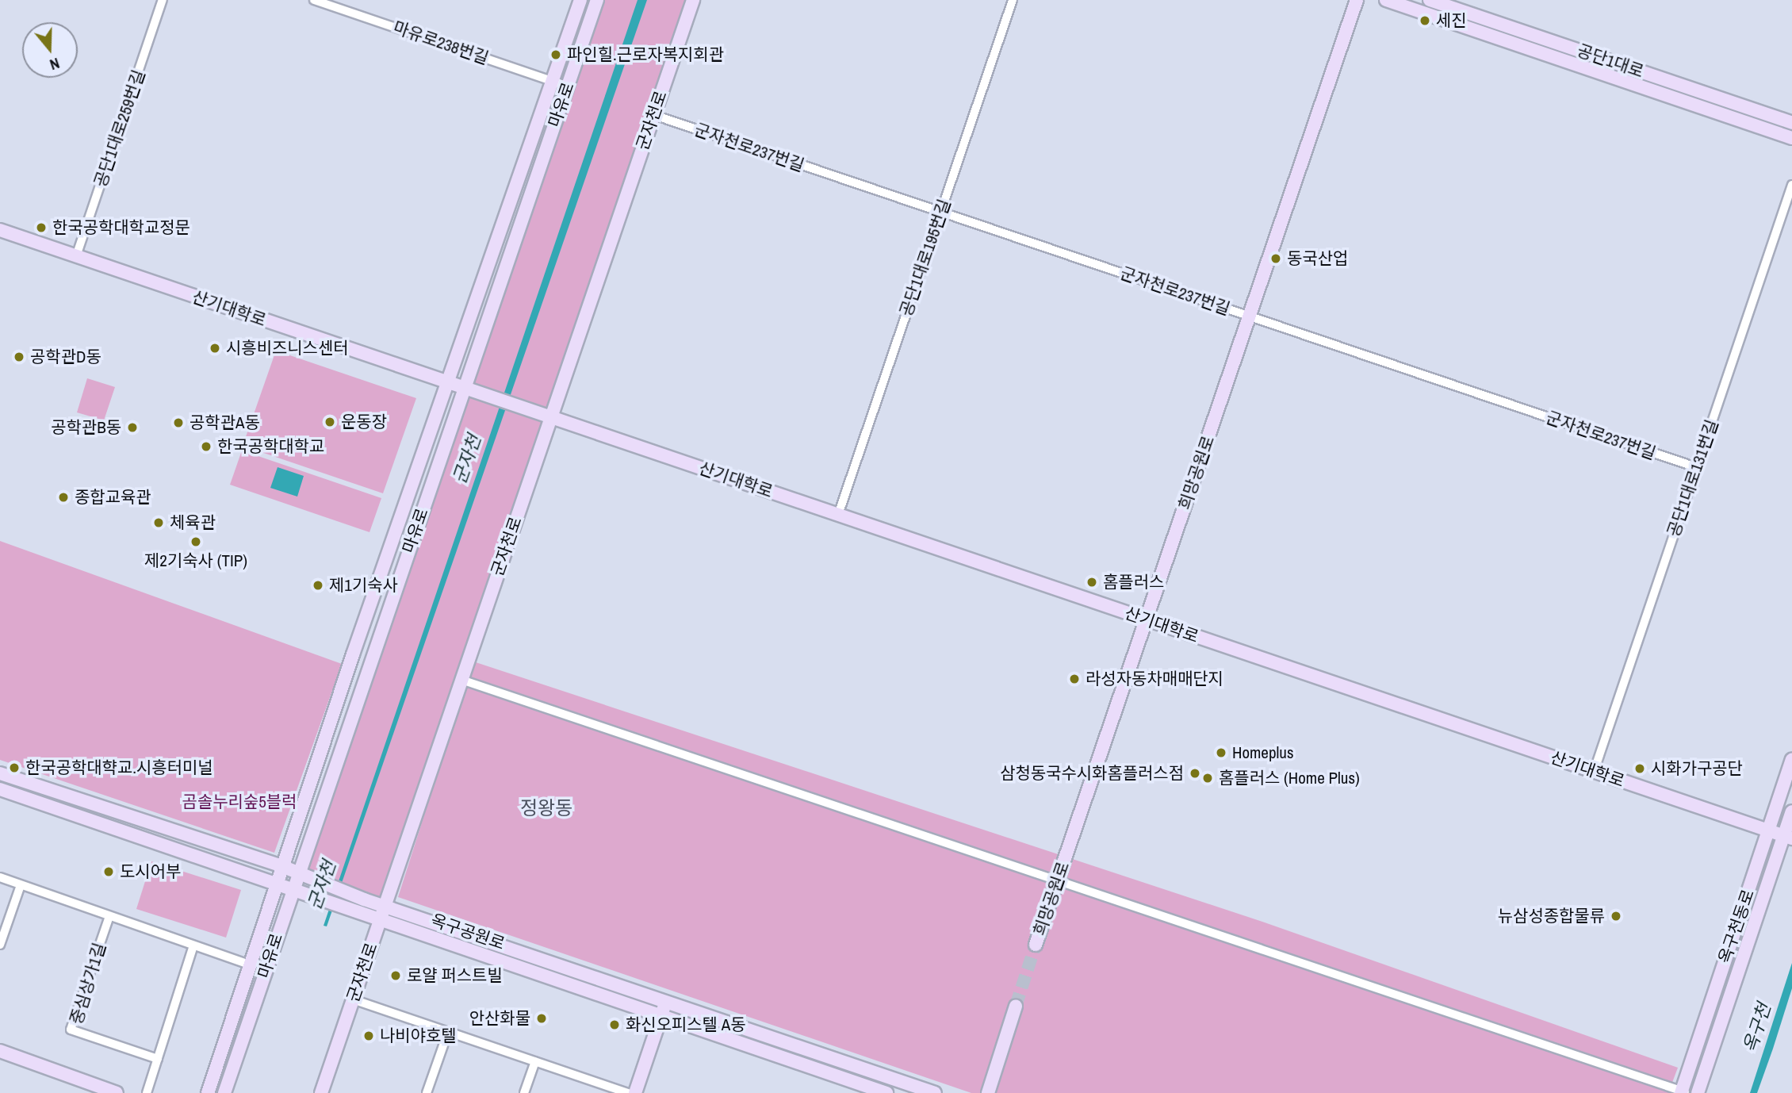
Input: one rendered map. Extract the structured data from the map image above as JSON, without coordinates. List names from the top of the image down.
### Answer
{
  "streets": {
    "street": [
      "마유로238번길",
      "공단1대로",
      "마유로",
      "군자천로",
      "공단1대로259번길",
      "군자천로237번길",
      "공단1대로195번길",
      "산기대학로",
      "희망공원로",
      "공단1대로131번길",
      "옥구천동로",
      "옥구공원로",
      "중심상가1길"
    ]
  },
  "crossings": [
    ["마유로238번길", "마유로"],
    ["마유로", "산기대학로"],
    ["마유로", "옥구공원로"],
    ["군자천로", "군자천로237번길"],
    ["군자천로", "산기대학로"],
    ["군자천로", "옥구공원로"],
    ["공단1대로259번길", "산기대학로"],
    ["군자천로237번길", "공단1대로195번길"],
    ["군자천로237번길", "희망공원로"],
    ["군자천로237번길", "공단1대로131번길"],
    ["공단1대로195번길", "산기대학로"],
    ["산기대학로", "희망공원로"],
    ["산기대학로", "공단1대로131번길"],
    ["산기대학로", "옥구천동로"]
  ],
  "districts": ["정왕동"],
  "water": ["군자천", "옥구천"],
  "parks": ["곰솔누리숲5블럭"],
  "places": [
    "세진",
    "파인힐.근로자복지회관",
    "한국공학대학교정문",
    "동국산업",
    "시흥비즈니스센터",
    "공학관D동",
    "운동장",
    "공학관A동",
    "공학관B동",
    "한국공학대학교",
    "종합교육관",
    "체육관",
    "제2기숙사 (TIP)",
    "홈플러스",
    "제1기숙사",
    "라성자동차매매단지",
    "Homeplus",
    "한국공학대햑교.시흥터미널",
    "시화가구공단",
    "삼청동국수시화홈플러스점",
    "홈플러스 (Home Plus)",
    "도시어부",
    "뉴삼성종합물류",
    "로얄 퍼스트빌",
    "안산화물",
    "화신오피스텔 A동",
    "나비야호텔"
  ],
  "north": "bottom"
}
